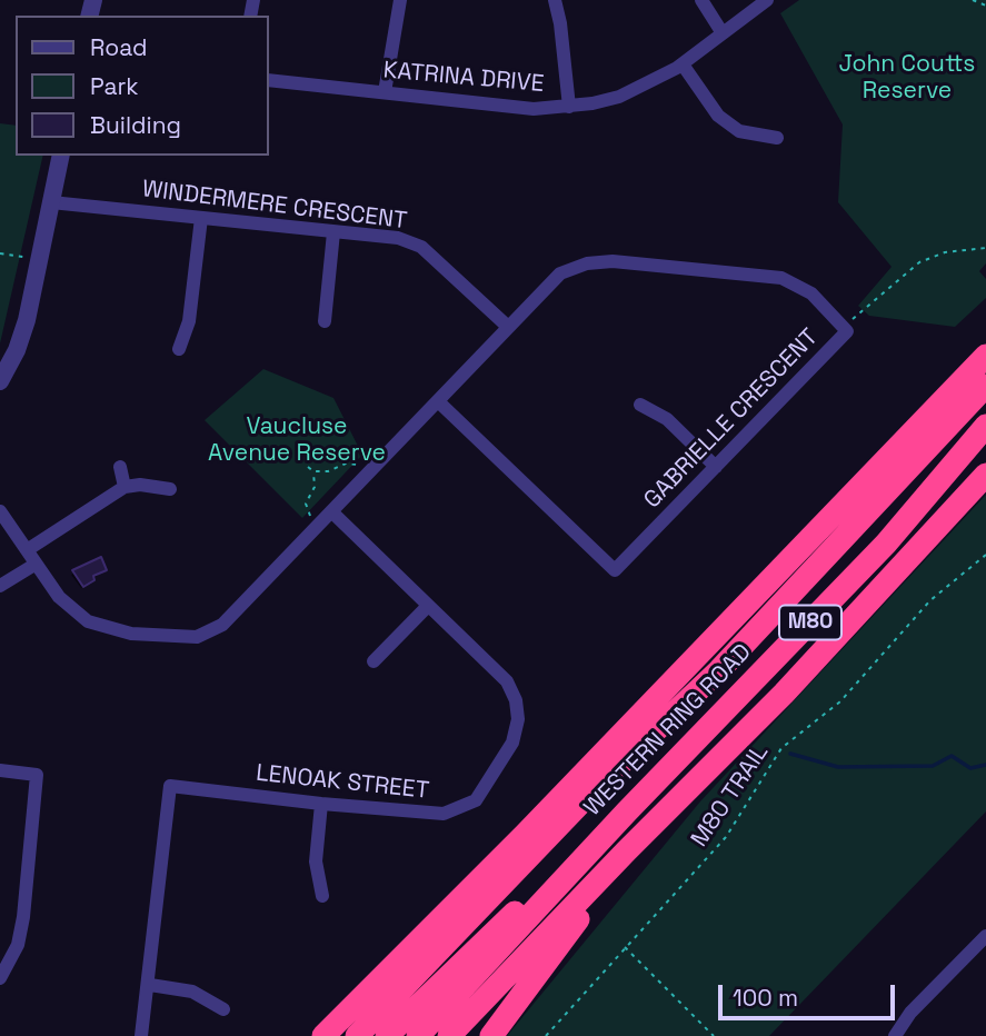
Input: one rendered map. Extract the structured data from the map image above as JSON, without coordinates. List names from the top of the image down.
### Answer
{
  "streets": {
    "highway": ["M80", "WESTERN RING ROAD"],
    "street": [
      "KATRINA DRIVE",
      "WINDERMERE CRESCENT",
      "GABRIELLE CRESCENT",
      "LENOAK STREET"
    ],
    "path": ["M80 TRAIL"]
  },
  "crossings": [
    ["WINDERMERE CRESCENT", "GABRIELLE CRESCENT"],
    ["GABRIELLE CRESCENT", "LENOAK STREET"]
  ],
  "parks": ["John Coutts Reserve", "Vaucluse Avenue Reserve"],
  "legend": ["Road", "Park", "Building"],
  "scale_bar": "100 m"
}
